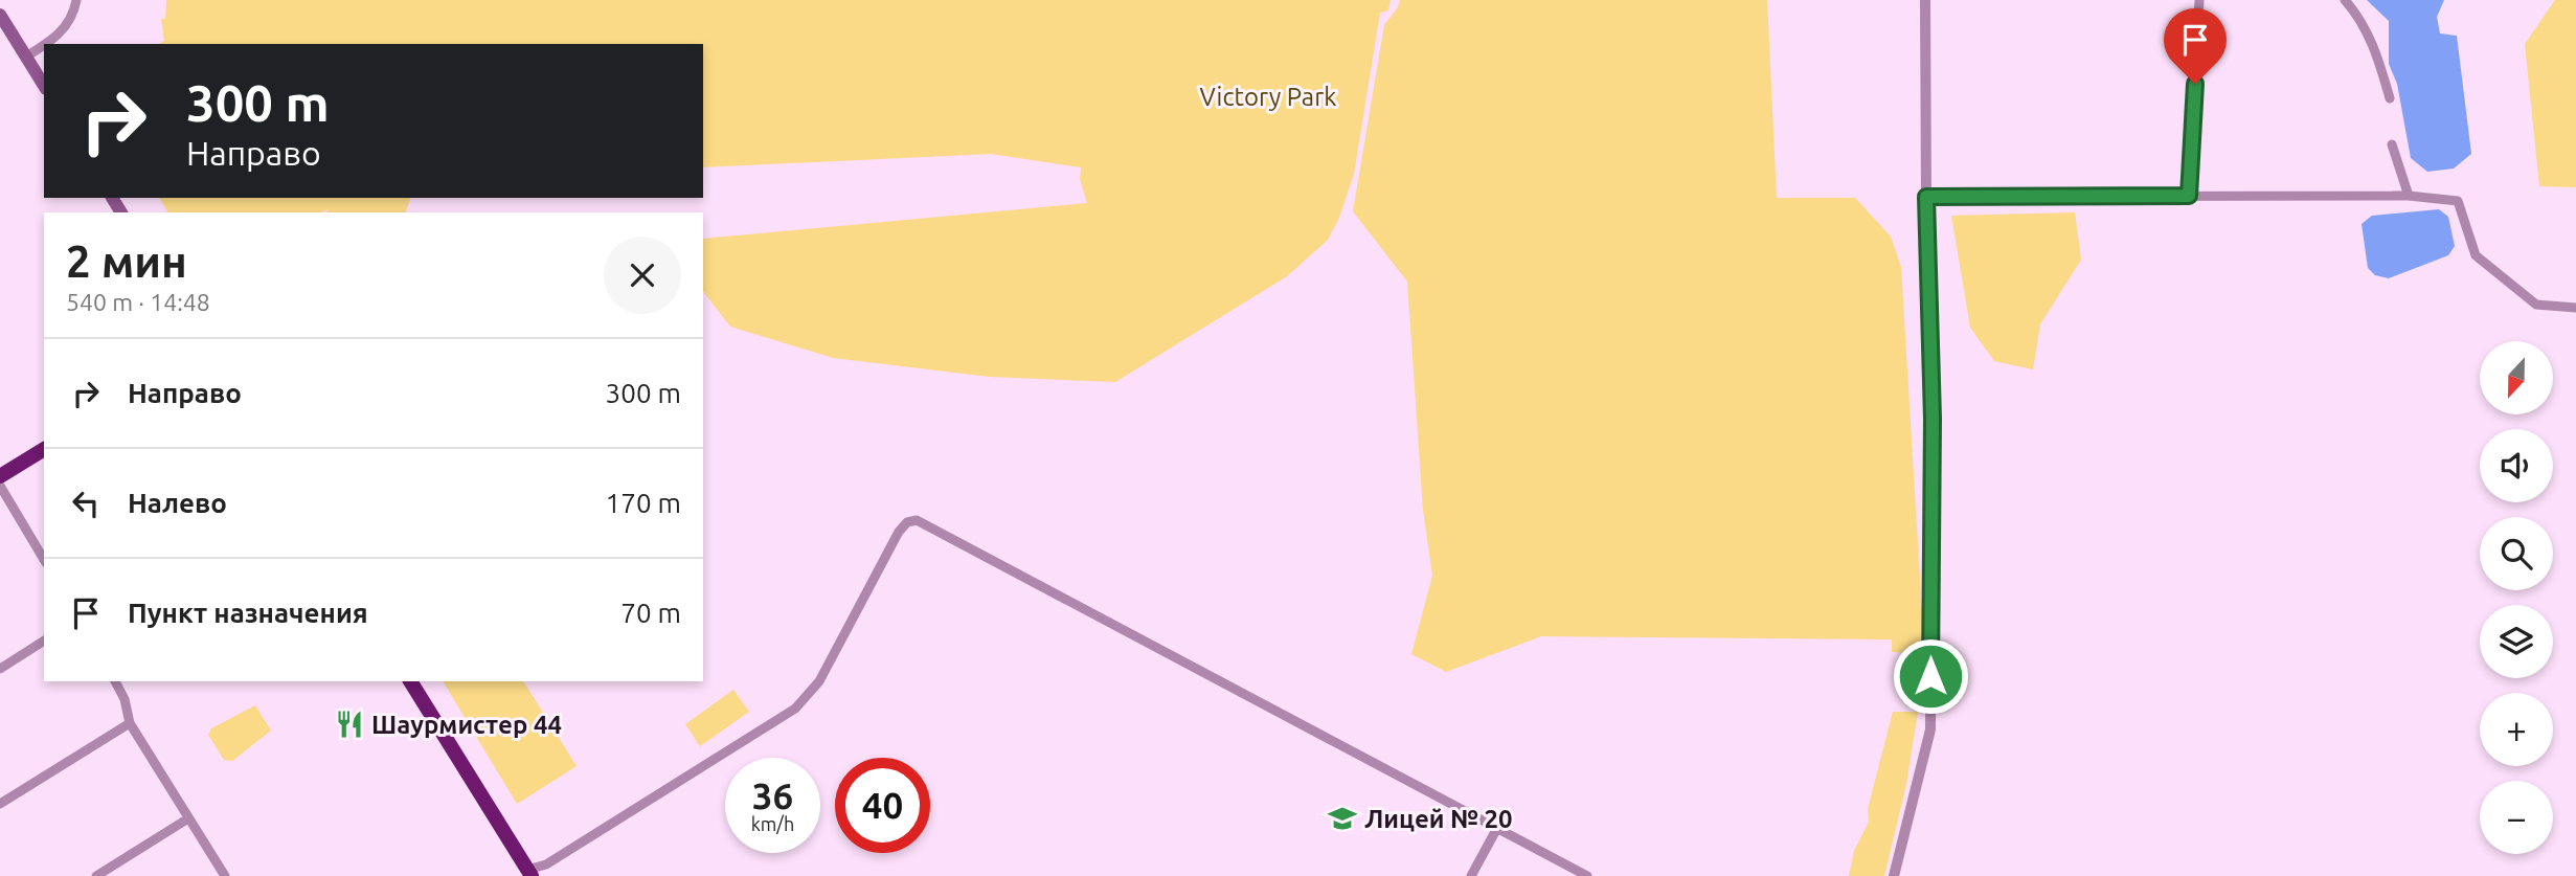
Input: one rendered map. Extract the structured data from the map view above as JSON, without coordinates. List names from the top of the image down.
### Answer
{
  "parks": ["Victory Park"],
  "places": {
    "restaurant": ["Шаурмистер 44"],
    "school or university": ["Лицей № 20"]
  },
  "north": "bottom",
  "page": {
    "turn": ["300 m", "Направо"],
    "heading": ["2 мин", "540 m · 14:48"],
    "list": [
      {
        "name": "Направо",
        "value": "300 m"
      },
      {
        "name": "Налево",
        "value": "170 m"
      },
      {
        "name": "Пункт назначения",
        "value": "70 m"
      }
    ],
    "map_buttons": ["+", "−"],
    "speed": "36 km/h",
    "limit": "40"
  }
}
